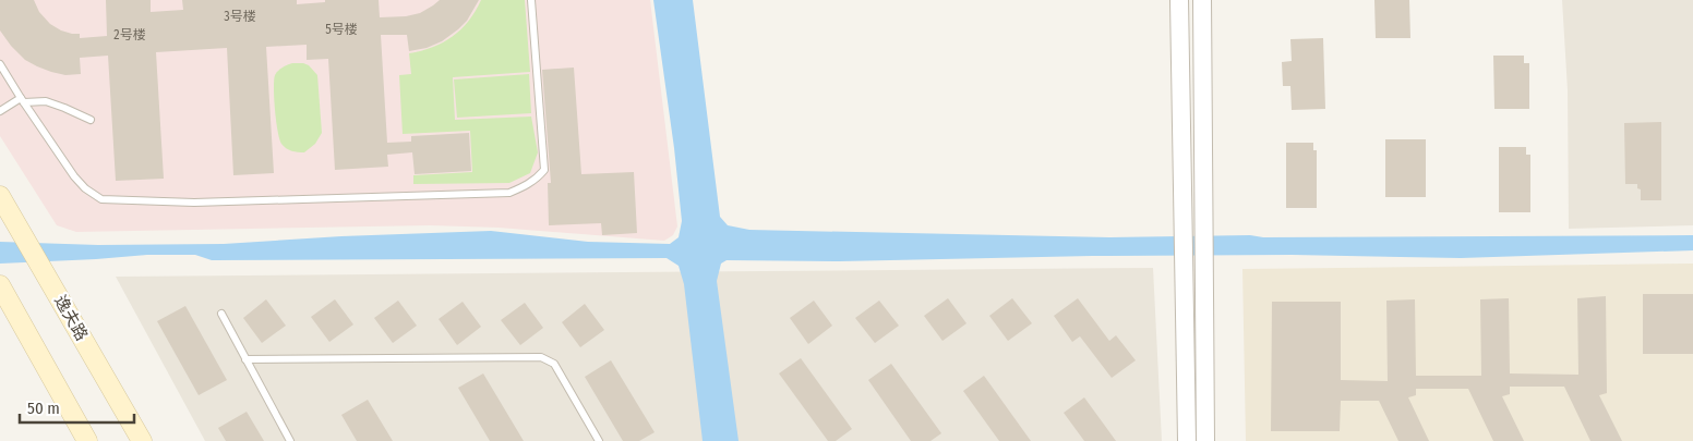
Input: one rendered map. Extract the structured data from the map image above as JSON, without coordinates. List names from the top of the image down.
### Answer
{
  "streets": {
    "main road": ["逸夫路"]
  },
  "house_numbers": ["3号楼", "5号楼", "2号楼"],
  "scale_bar": "50 m"
}
